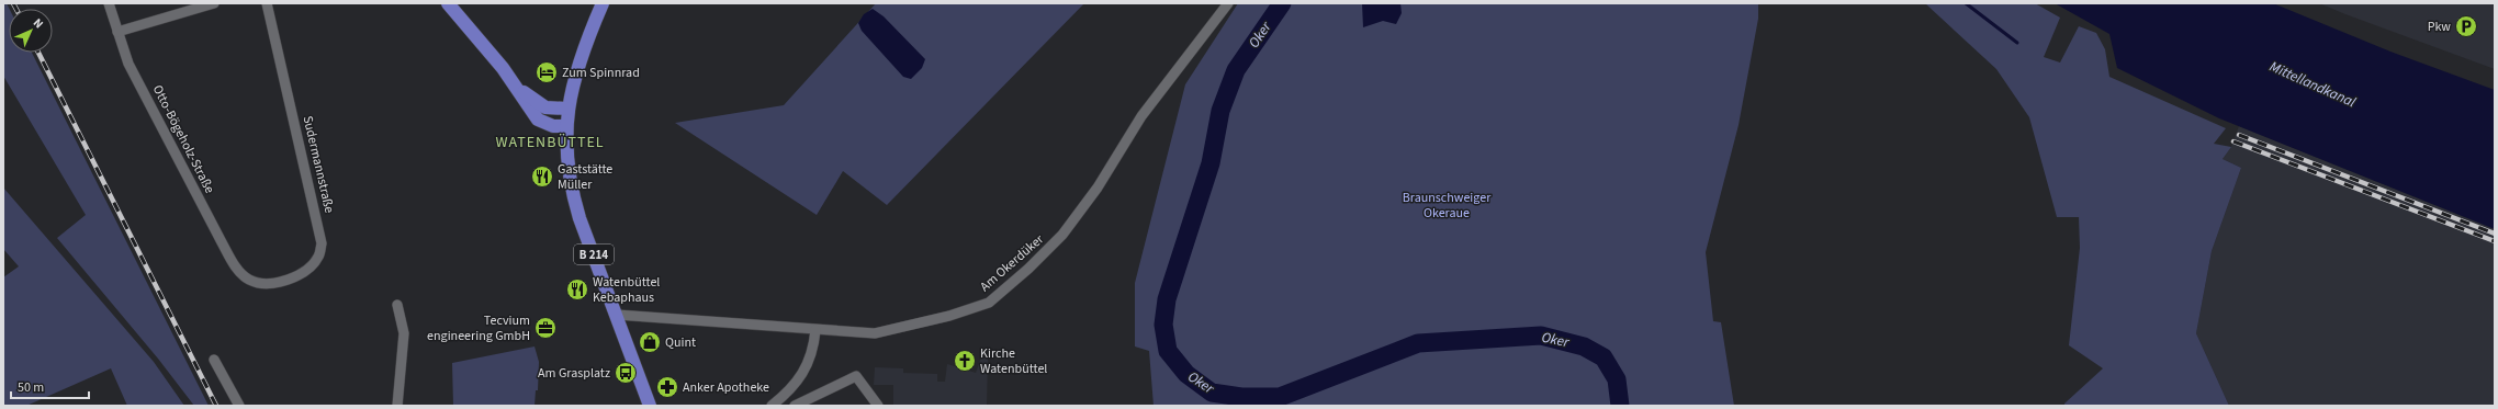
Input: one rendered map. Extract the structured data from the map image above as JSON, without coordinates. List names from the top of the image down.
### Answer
{
  "streets": {
    "main road": ["B 214"],
    "street": ["Otto-Bögeholz-Straße", "Sudermannstraße", "Am Okerdüker"]
  },
  "crossings": [
    ["Otto-Bögeholz-Straße", "Sudermannstraße"],
    ["B 214", "Am Okerdüker"]
  ],
  "districts": ["WATENBÜTTEL"],
  "water": ["Oker", "Mittellandkanal"],
  "parks": ["Braunschweiger Okeraue"],
  "places": {
    "parking": ["Pkw"],
    "hotel": ["Zum Spinnrad"],
    "restaurant": ["Gaststätte Müller", "Watenbüttel Kebaphaus"],
    "office": ["Tecvium engineering GmbH"],
    "shop": ["Quint"],
    "church": ["Kirche Watenbüttel"],
    "bus stop": ["Am Grasplatz"],
    "pharmacy": ["Anker Apotheke"]
  },
  "scale_bar": "50 m",
  "north": "top right"
}
